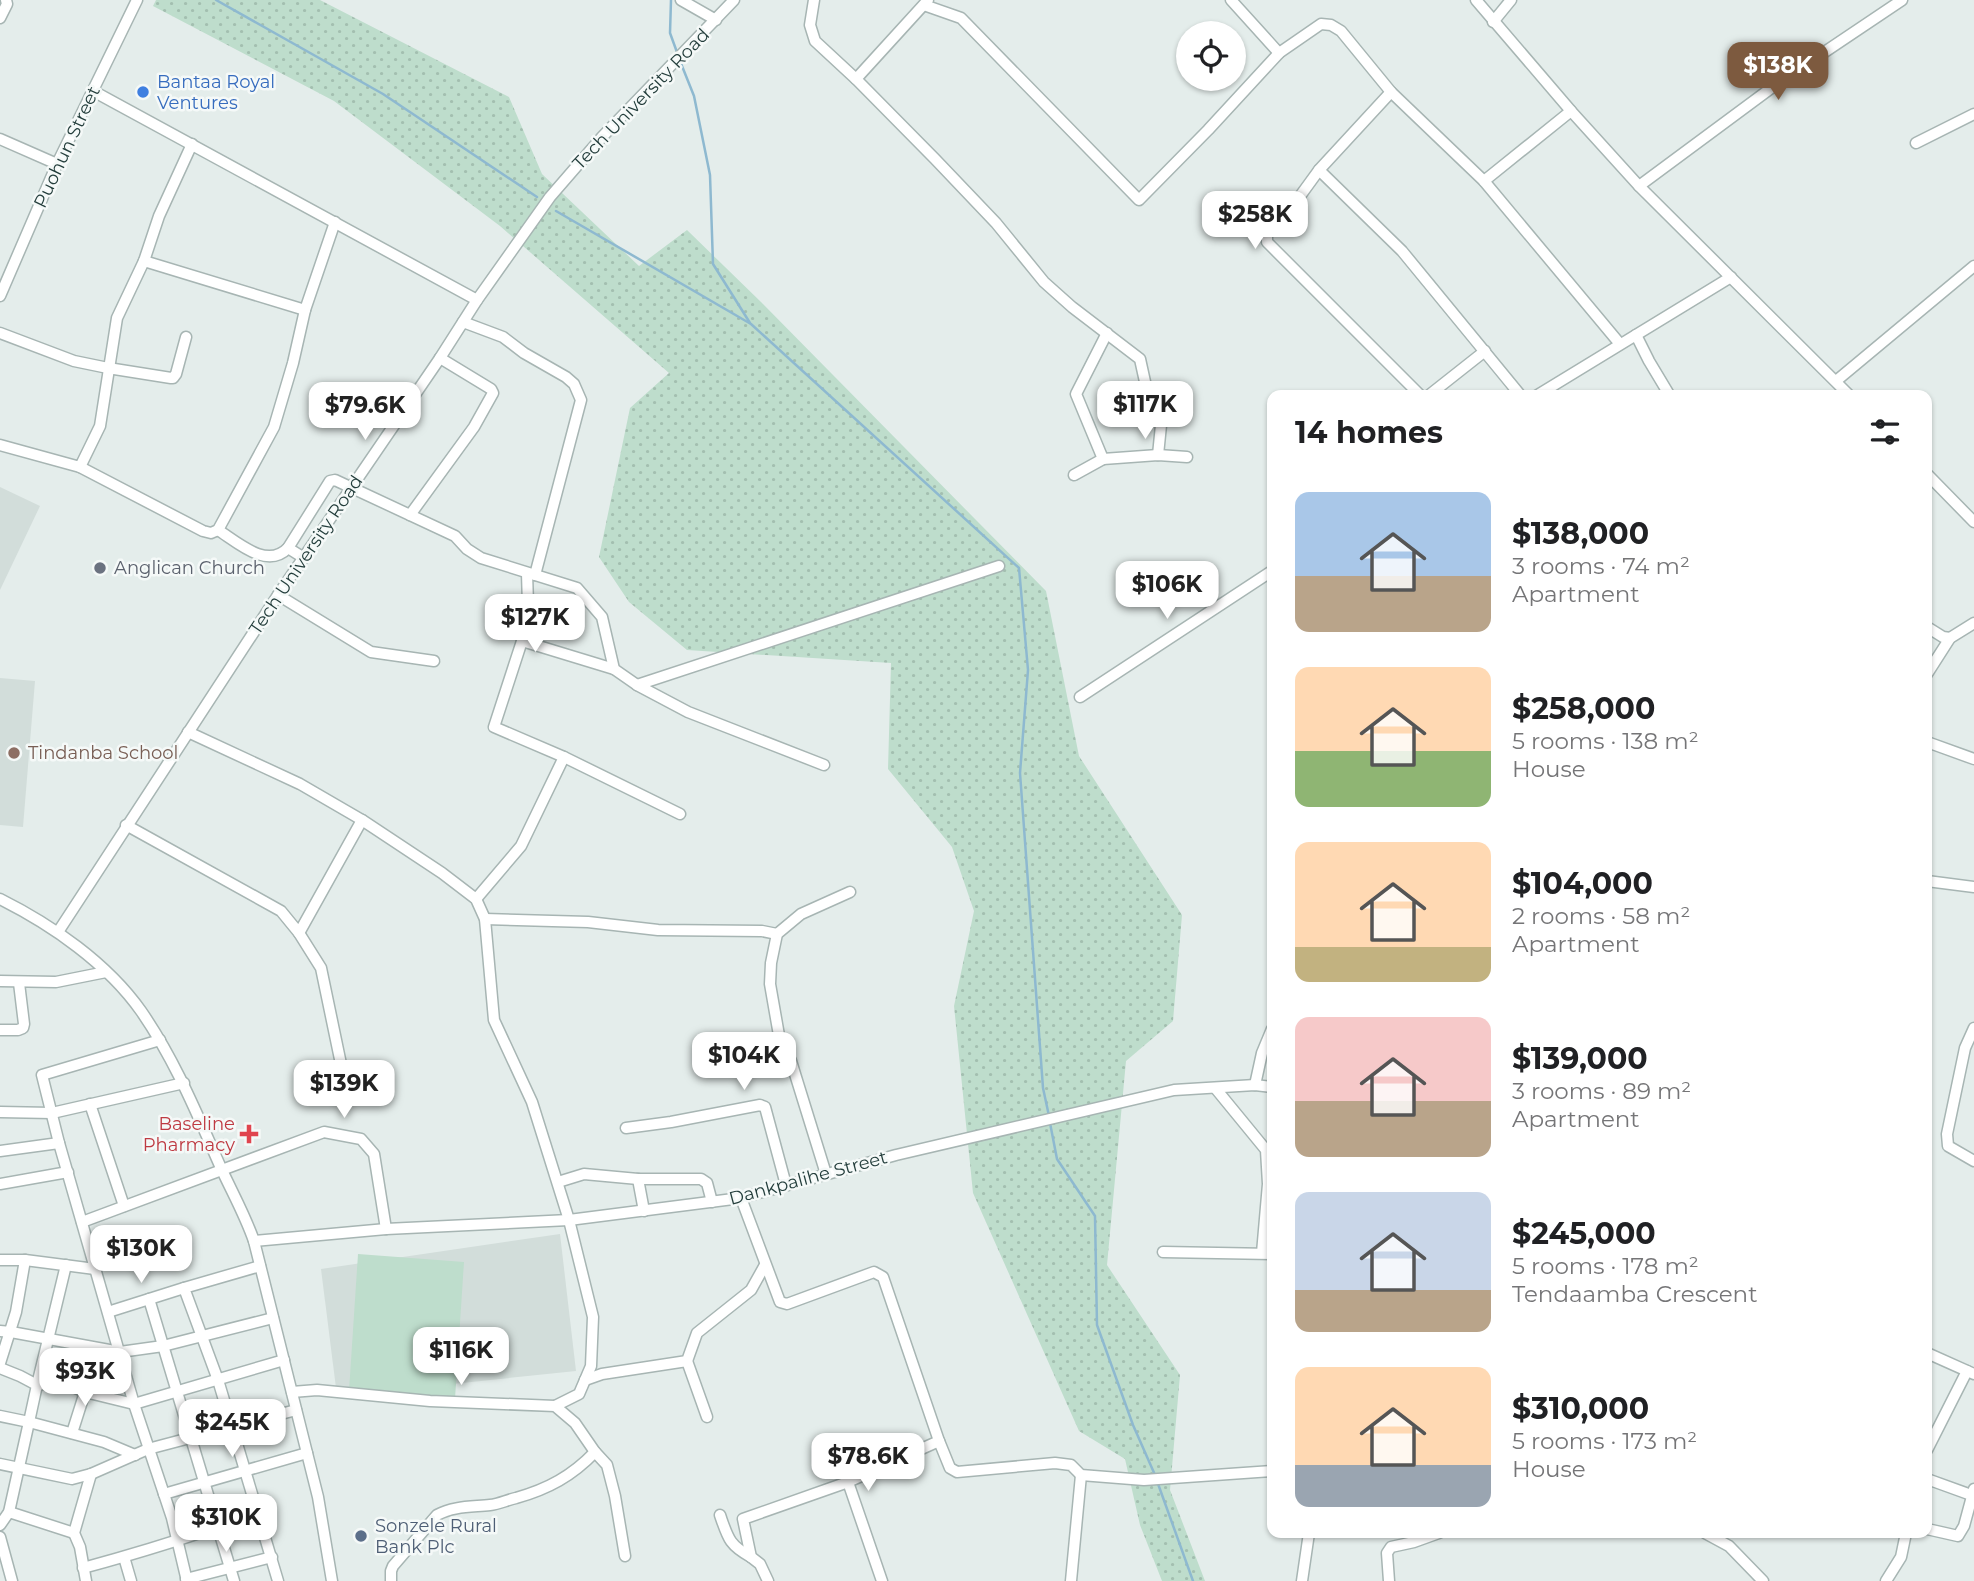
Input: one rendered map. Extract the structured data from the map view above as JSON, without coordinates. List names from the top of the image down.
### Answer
{
  "streets": {
    "street": ["Tech University Road", "Puohun Street", "Dankpalihe Street"]
  },
  "places": {
    "other": [
      "Bantaa Royal Ventures",
      "Anglican Church",
      "Tindanba School",
      "Sonzele Rural Bank Plc"
    ],
    "health": ["Baseline Pharmacy"]
  },
  "page": {
    "price": [
      "$138K",
      "$258K",
      "$117K",
      "$79.6K",
      "$106K",
      "$127K",
      "$104K",
      "$139K",
      "$130K",
      "$116K",
      "$93K",
      "$245K",
      "$78.6K",
      "$310K"
    ],
    "heading": "14 homes",
    "list": [
      {
        "name": "$138,000",
        "note": "3 rooms · 74 m² · Apartment"
      },
      {
        "name": "$258,000",
        "note": "5 rooms · 138 m² · House"
      },
      {
        "name": "$104,000",
        "note": "2 rooms · 58 m² · Apartment"
      },
      {
        "name": "$139,000",
        "note": "3 rooms · 89 m² · Apartment"
      },
      {
        "name": "$245,000",
        "note": "5 rooms · 178 m² · Tendaamba Crescent"
      },
      {
        "name": "$310,000",
        "note": "5 rooms · 173 m² · House"
      }
    ]
  }
}
